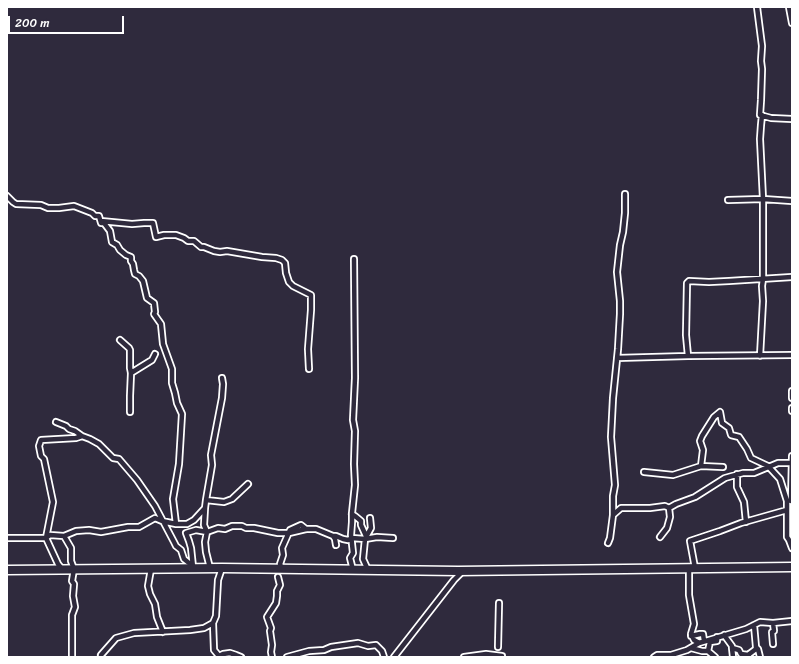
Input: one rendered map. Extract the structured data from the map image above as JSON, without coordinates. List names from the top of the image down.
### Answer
{
  "scale_bar": "200 m"
}
